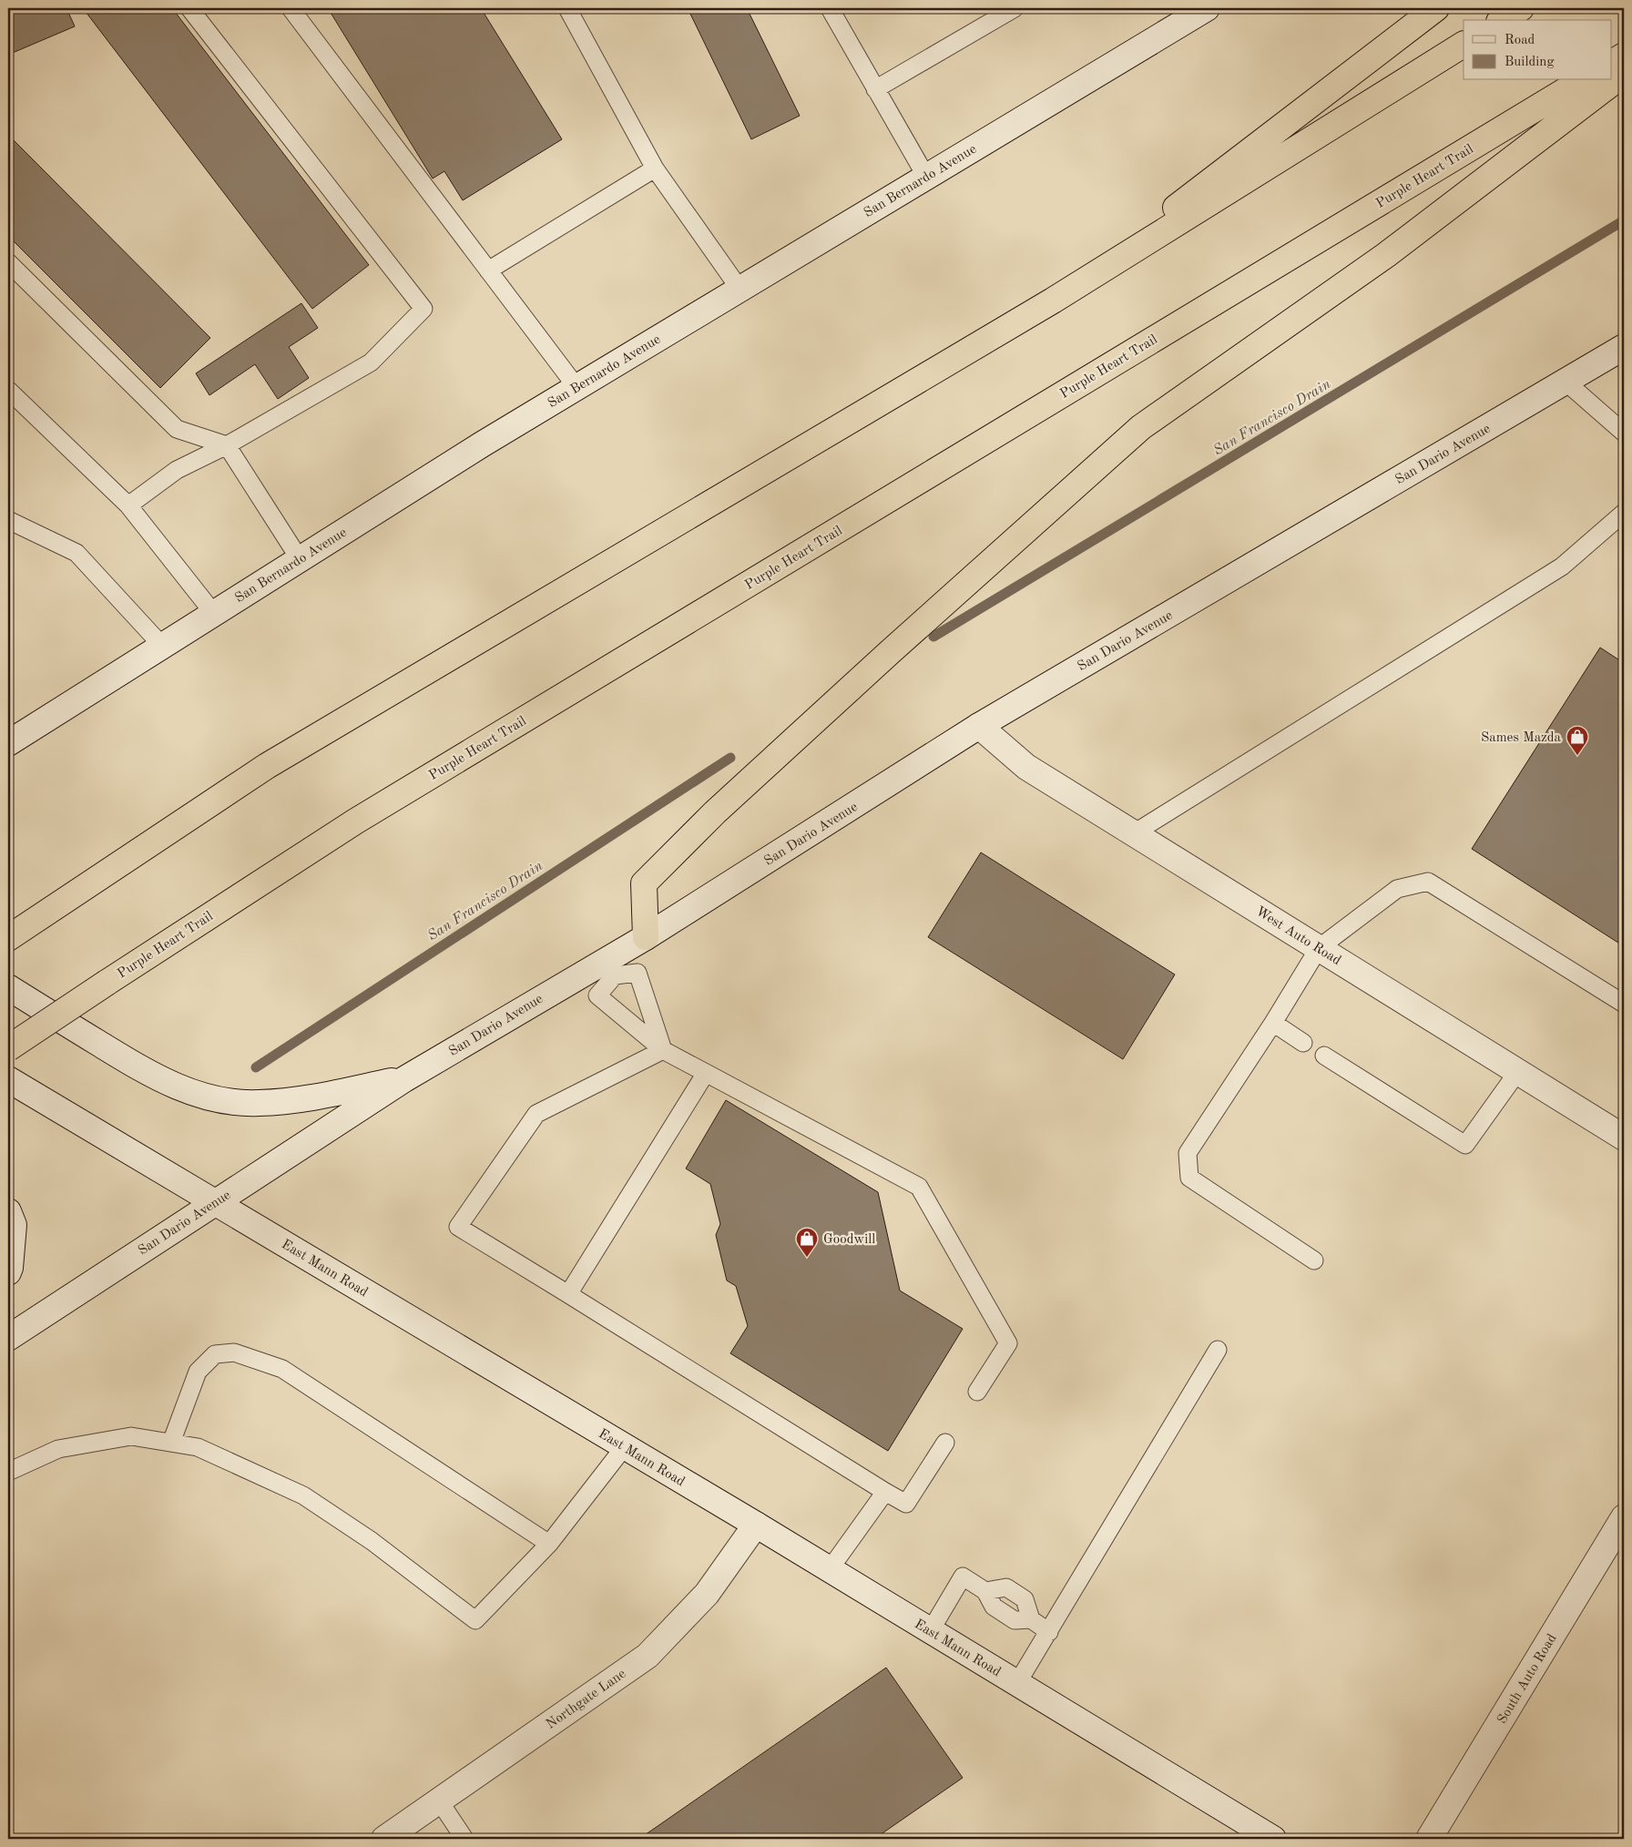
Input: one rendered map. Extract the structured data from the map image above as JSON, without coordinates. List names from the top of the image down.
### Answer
{
  "streets": {
    "highway": ["Purple Heart Trail"],
    "main road": [
      "San Bernardo Avenue",
      "San Dario Avenue",
      "West Auto Road",
      "East Mann Road",
      "South Auto Road",
      "Northgate Lane"
    ]
  },
  "crossings": [
    ["San Dario Avenue", "West Auto Road"],
    ["San Dario Avenue", "East Mann Road"],
    ["East Mann Road", "Northgate Lane"]
  ],
  "water": ["San Francisco Drain"],
  "places": {
    "shop": ["Sames Mazda", "Goodwill"]
  },
  "legend": ["Road", "Building"]
}
